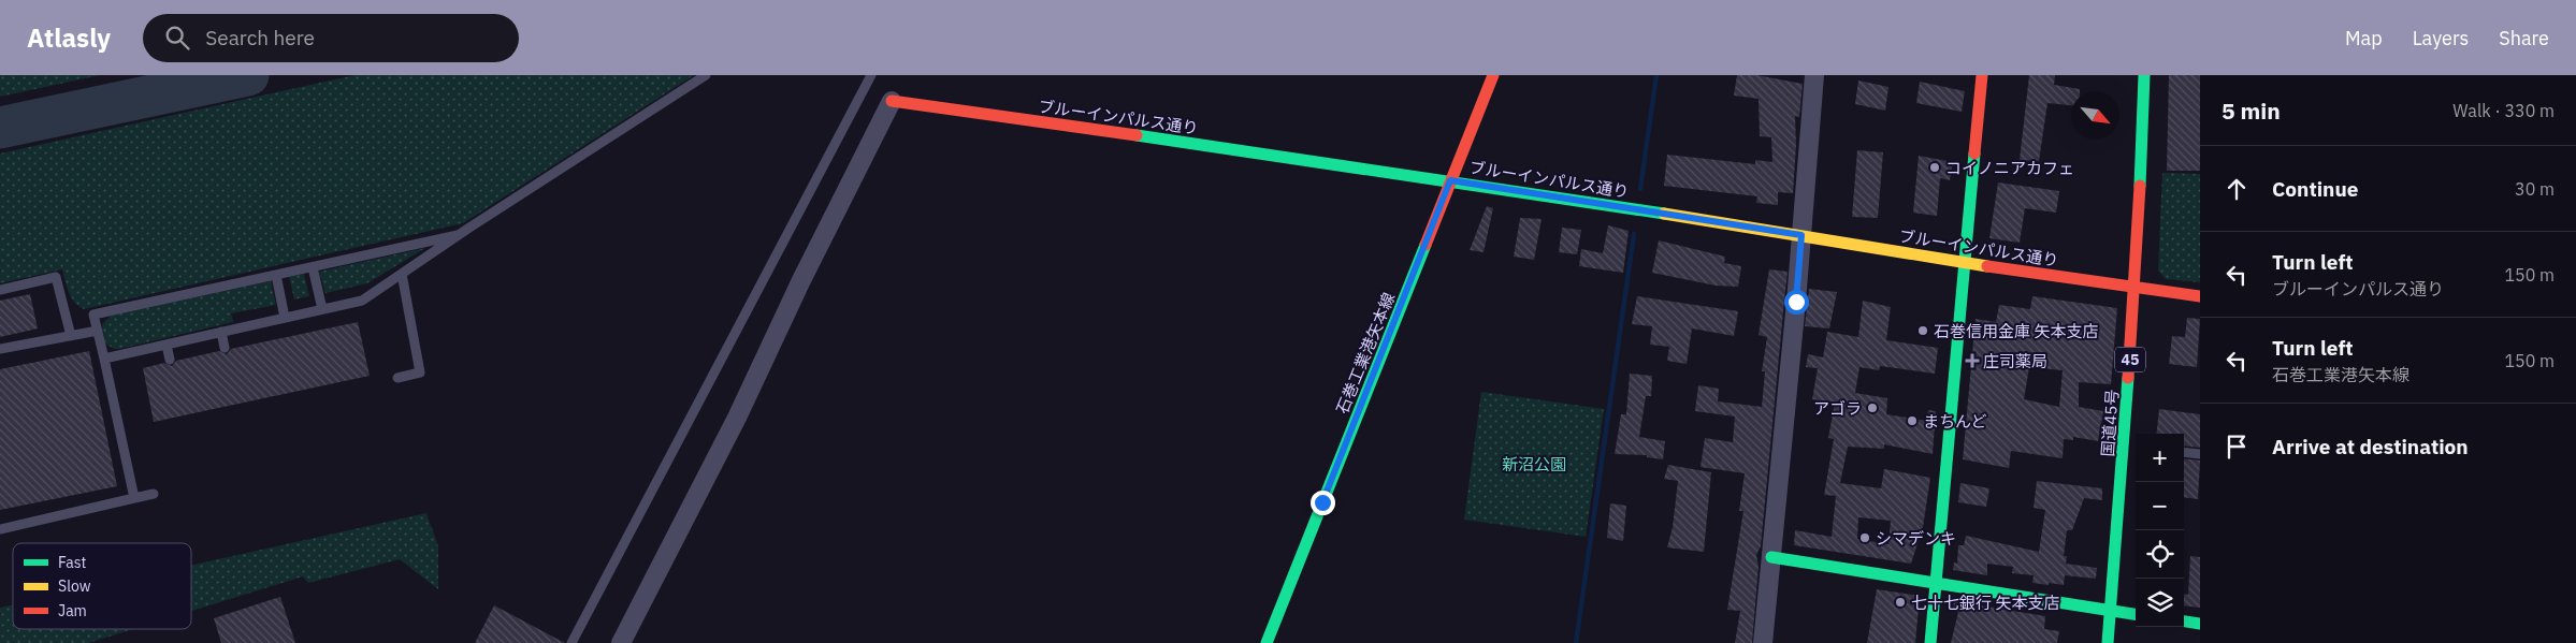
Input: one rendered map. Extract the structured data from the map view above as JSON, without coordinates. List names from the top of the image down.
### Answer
{
  "streets": {
    "main road": [
      "ブルーインパルス通り",
      "石巻工業港矢本線",
      "45",
      "国道45号"
    ]
  },
  "crossings": [
    ["ブルーインパルス通り", "石巻工業港矢本線"],
    ["ブルーインパルス通り", "国道45号"]
  ],
  "parks": ["新沼公園"],
  "places": {
    "other": [
      "コイノニアカフェ",
      "石巻信用金庫 矢本支店",
      "アゴラ",
      "まちんど",
      "シマデンキ",
      "七十七銀行 矢本支店"
    ],
    "health": ["庄司薬局"]
  },
  "legend": ["Fast", "Slow", "Jam"],
  "north": "bottom right",
  "page": {
    "header": "Atlasly",
    "search": "Search here",
    "nav": ["Map", "Layers", "Share"],
    "heading": ["5 min", "Walk · 330 m"],
    "list": [
      ["Continue", "30 m"],
      ["Turn left", "ブルーインパルス通り", "150 m"],
      ["Turn left", "石巻工業港矢本線", "150 m"],
      "Arrive at destination"
    ],
    "map_buttons": ["+", "−"]
  }
}
